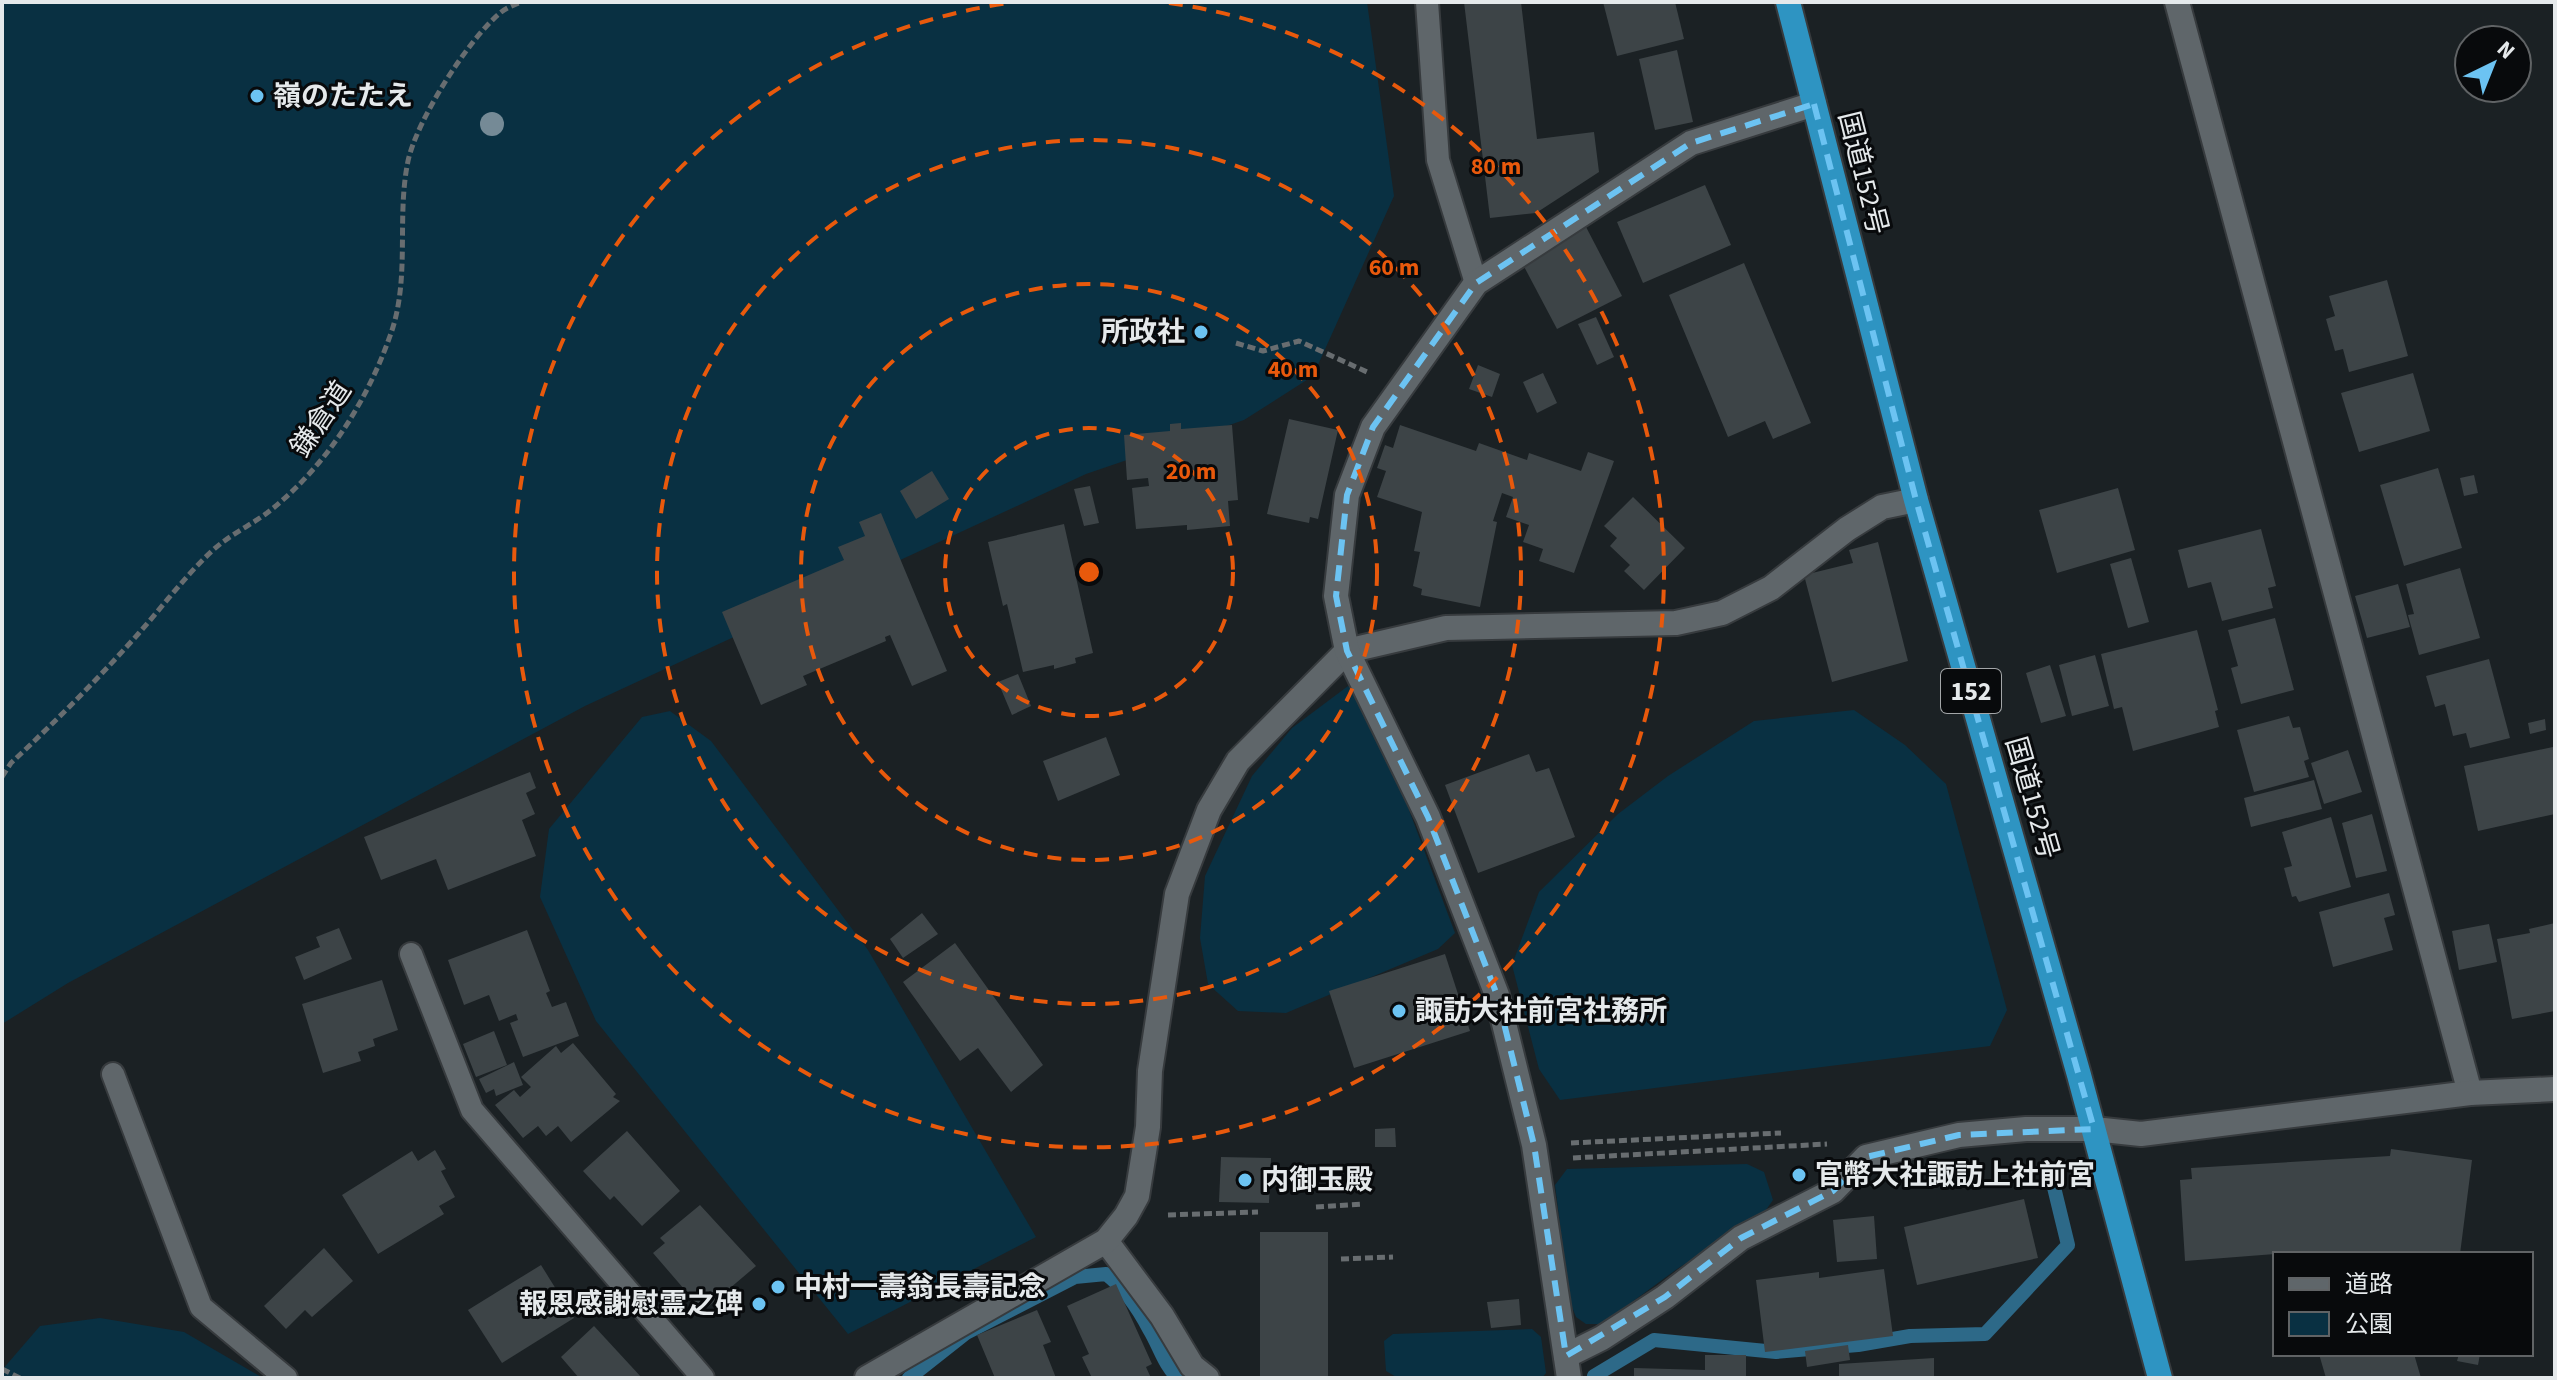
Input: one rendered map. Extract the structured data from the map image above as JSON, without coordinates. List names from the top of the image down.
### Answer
{
  "streets": {
    "highway": ["国道152号", "152"],
    "path": ["鎌倉道"]
  },
  "places": [
    "嶺のたたえ",
    "所政社",
    "諏訪大社前宮社務所",
    "官幣大社諏訪上社前宮",
    "内御玉殿",
    "中村一壽翁長壽記念",
    "報恩感謝慰霊之碑"
  ],
  "legend": ["道路", "公園"],
  "north": "top right",
  "rings": [
    "80 m",
    "60 m",
    "40 m",
    "20 m"
  ]
}
